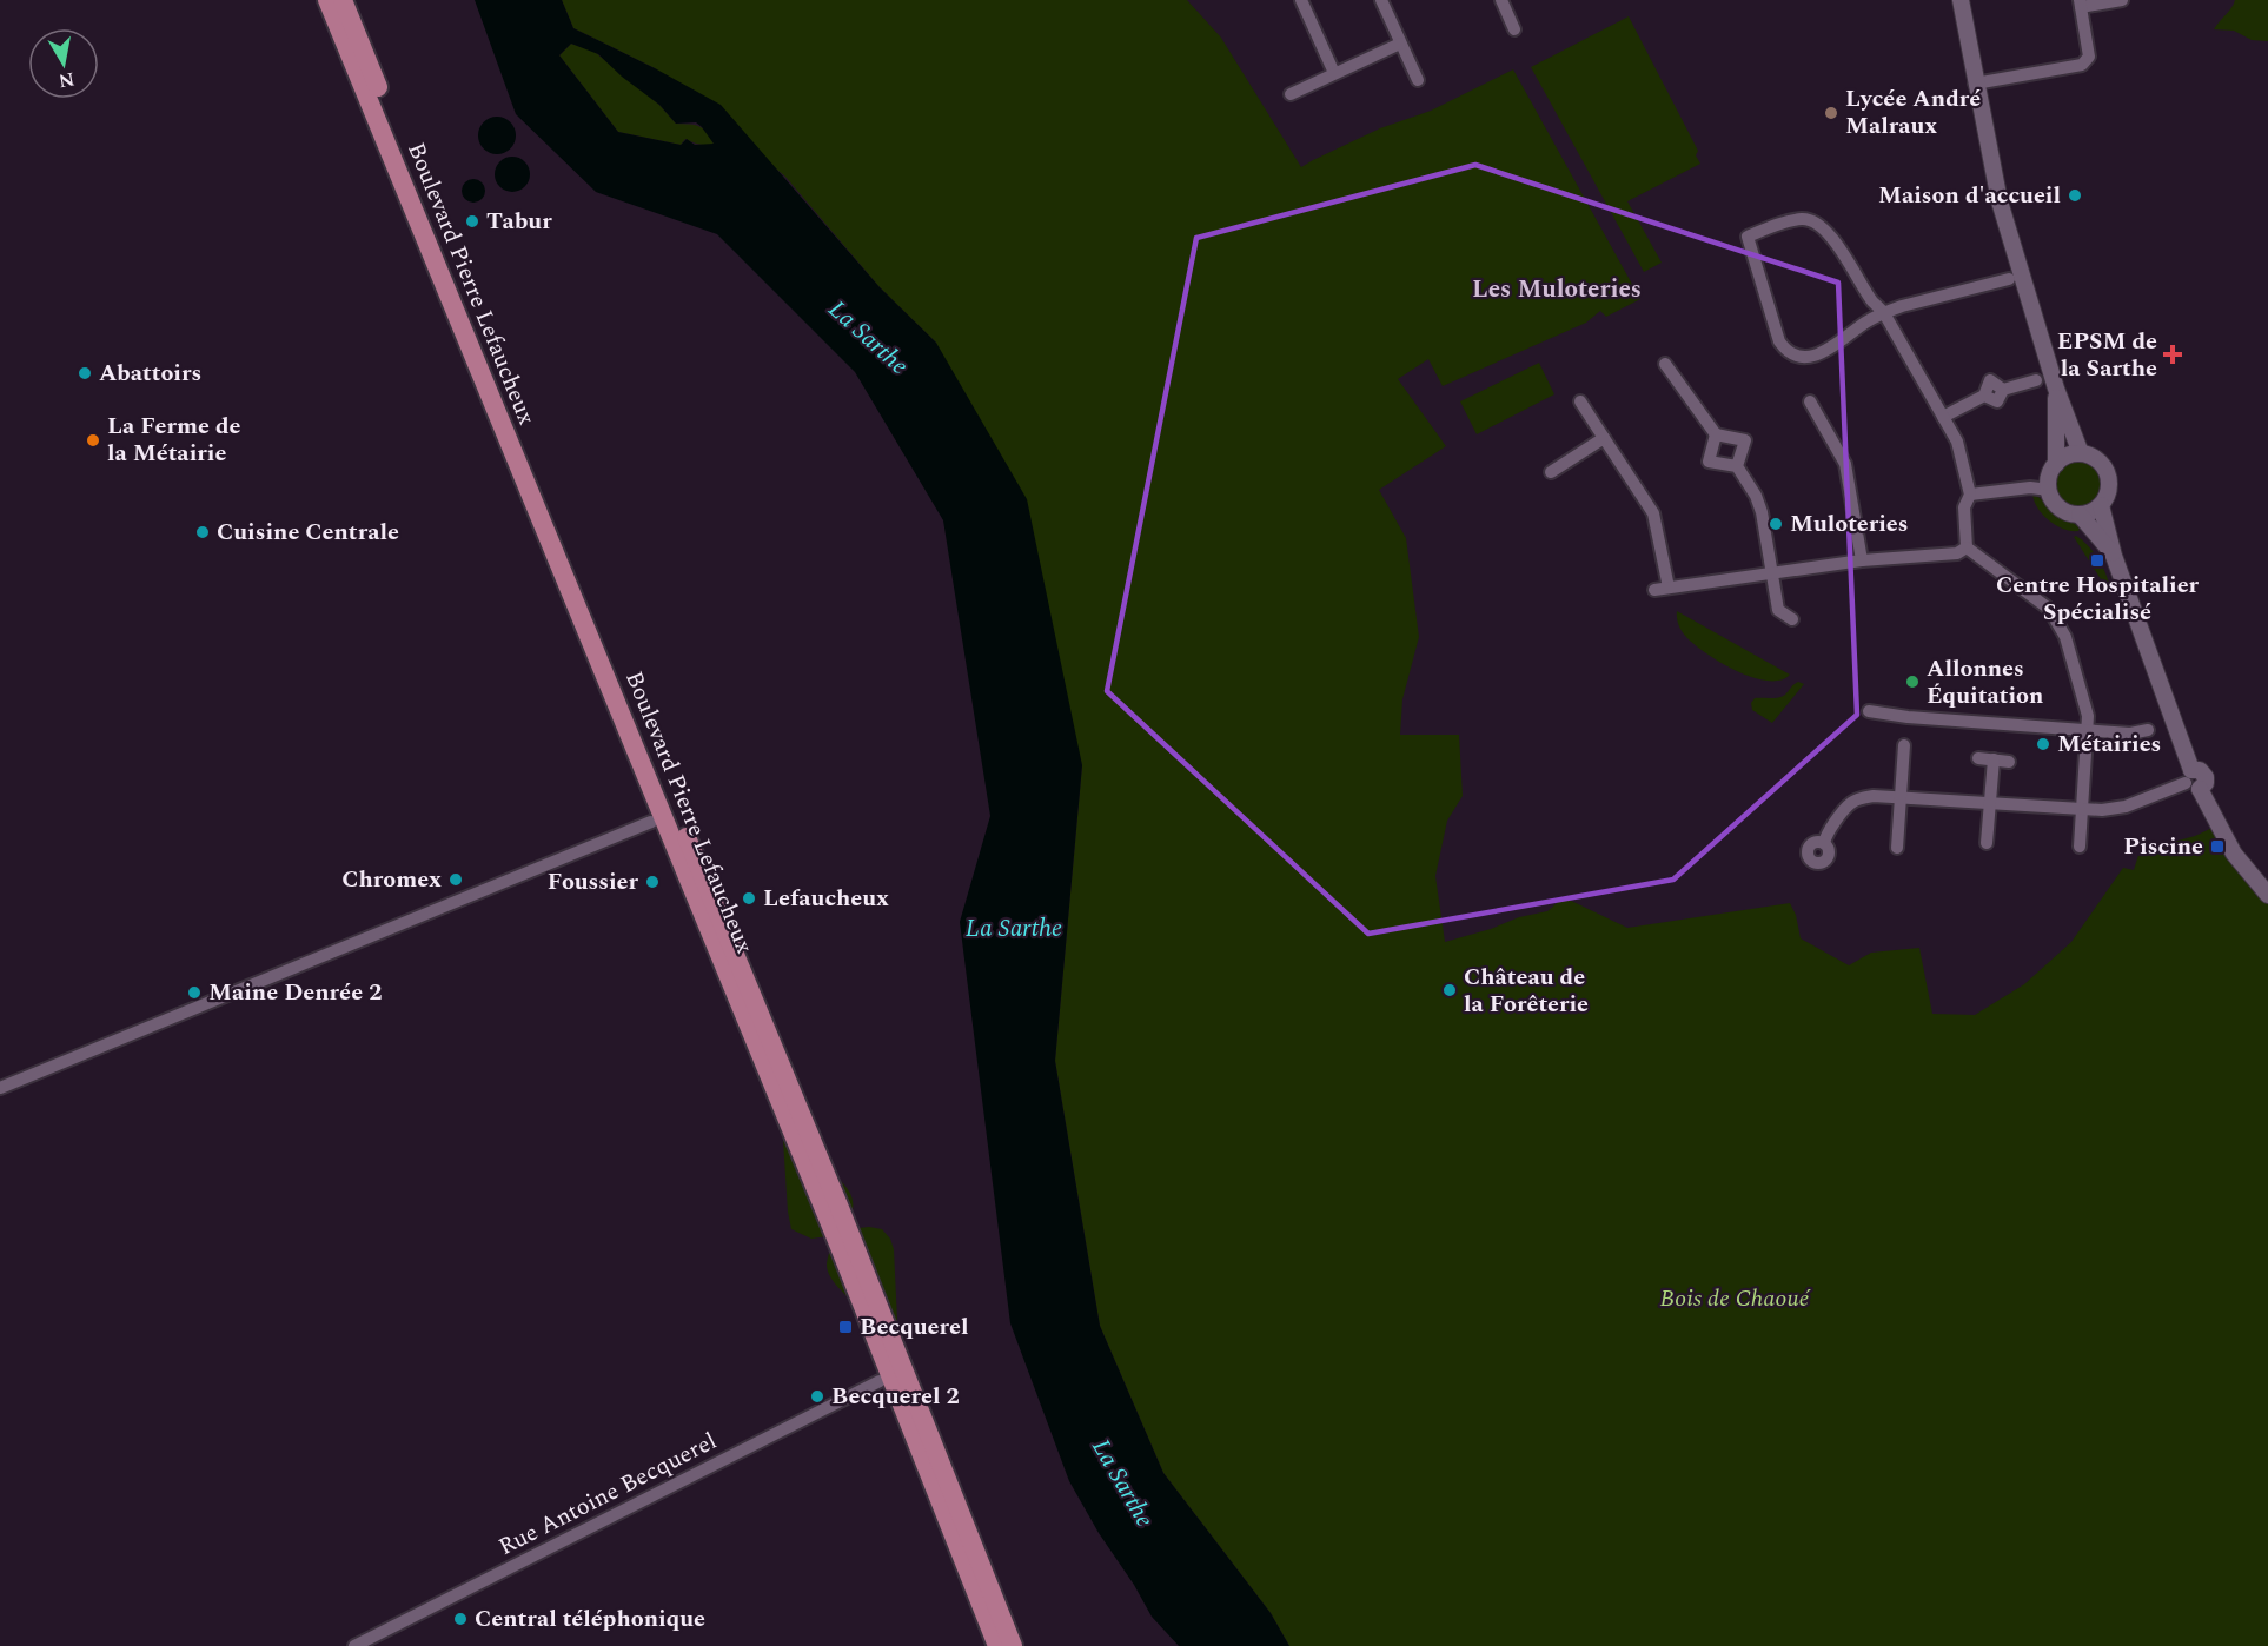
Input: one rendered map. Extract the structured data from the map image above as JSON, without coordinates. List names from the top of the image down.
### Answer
{
  "streets": {
    "main road": ["Boulevard Pierre Lefaucheux"],
    "street": ["Rue Antoine Becquerel"]
  },
  "districts": ["Les Muloteries"],
  "water": ["La Sarthe"],
  "parks": ["Bois de Chaoué"],
  "places": {
    "other": [
      "Lycée André Malraux",
      "Maison d'accueil",
      "Tabur",
      "Abattoirs",
      "La Ferme de la Métairie",
      "Muloteries",
      "Cuisine Centrale",
      "Allonnes Équitation",
      "Métairies",
      "Chromex",
      "Foussier",
      "Lefaucheux",
      "Château de la Forêterie",
      "Maine Denrée 2",
      "Becquerel 2",
      "Central téléphonique"
    ],
    "health": ["EPSM de la Sarthe"],
    "transit": ["Centre Hospitalier Spécialisé", "Piscine", "Becquerel"]
  },
  "north": "bottom"
}
